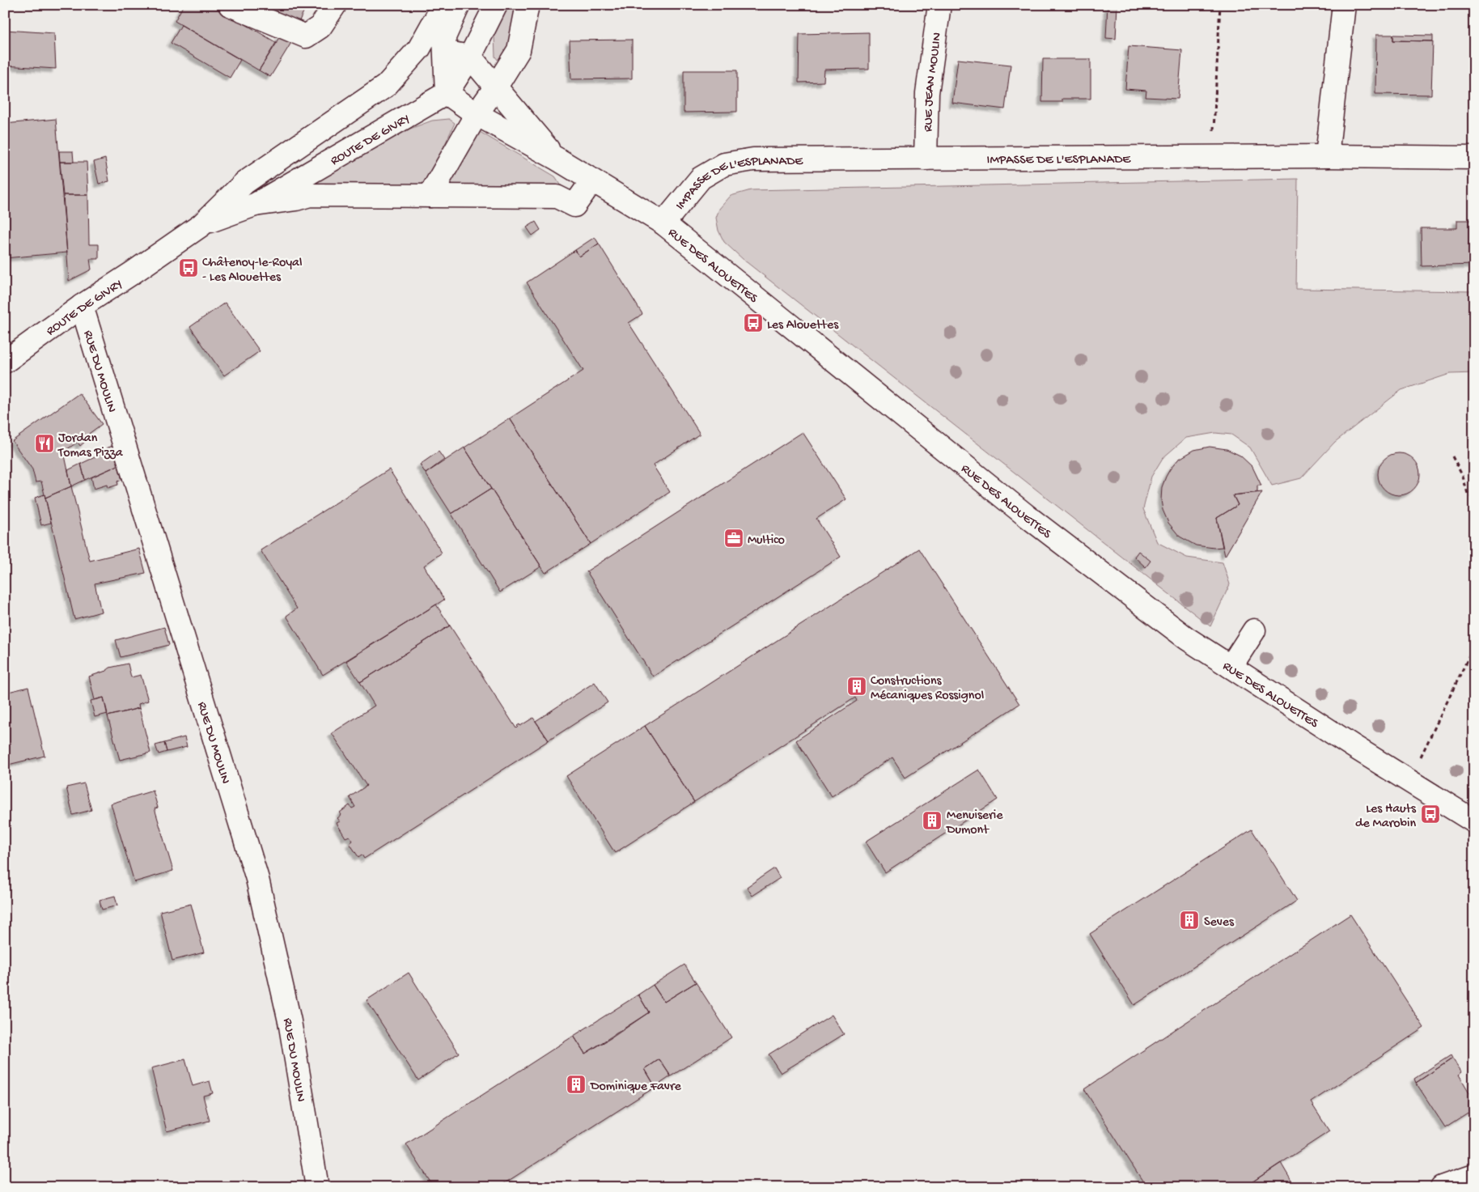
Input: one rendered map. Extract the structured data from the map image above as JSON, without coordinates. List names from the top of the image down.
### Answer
{
  "streets": {
    "street": [
      "RUE JEAN MOULIN",
      "ROUTE DE GIVRY",
      "IMPASSE DE L'ESPLANADE",
      "RUE DES ALOUETTES",
      "RUE DU MOULIN"
    ]
  },
  "crossings": [
    ["RUE JEAN MOULIN", "IMPASSE DE L'ESPLANADE"],
    ["ROUTE DE GIVRY", "RUE DES ALOUETTES"],
    ["ROUTE DE GIVRY", "RUE DU MOULIN"],
    ["IMPASSE DE L'ESPLANADE", "RUE DES ALOUETTES"]
  ],
  "places": {
    "bus stop": ["Châtenoy-le-Royal - Les Alouettes", "Les Alouettes", "Les Hauts de Marobin"],
    "restaurant": ["Jordan Tomas Pizza"],
    "office": ["Multico"],
    "building": [
      "Constructions Mécaniques Rossignol",
      "Menuiserie Dumont",
      "Seves",
      "Dominique Favre"
    ]
  }
}
